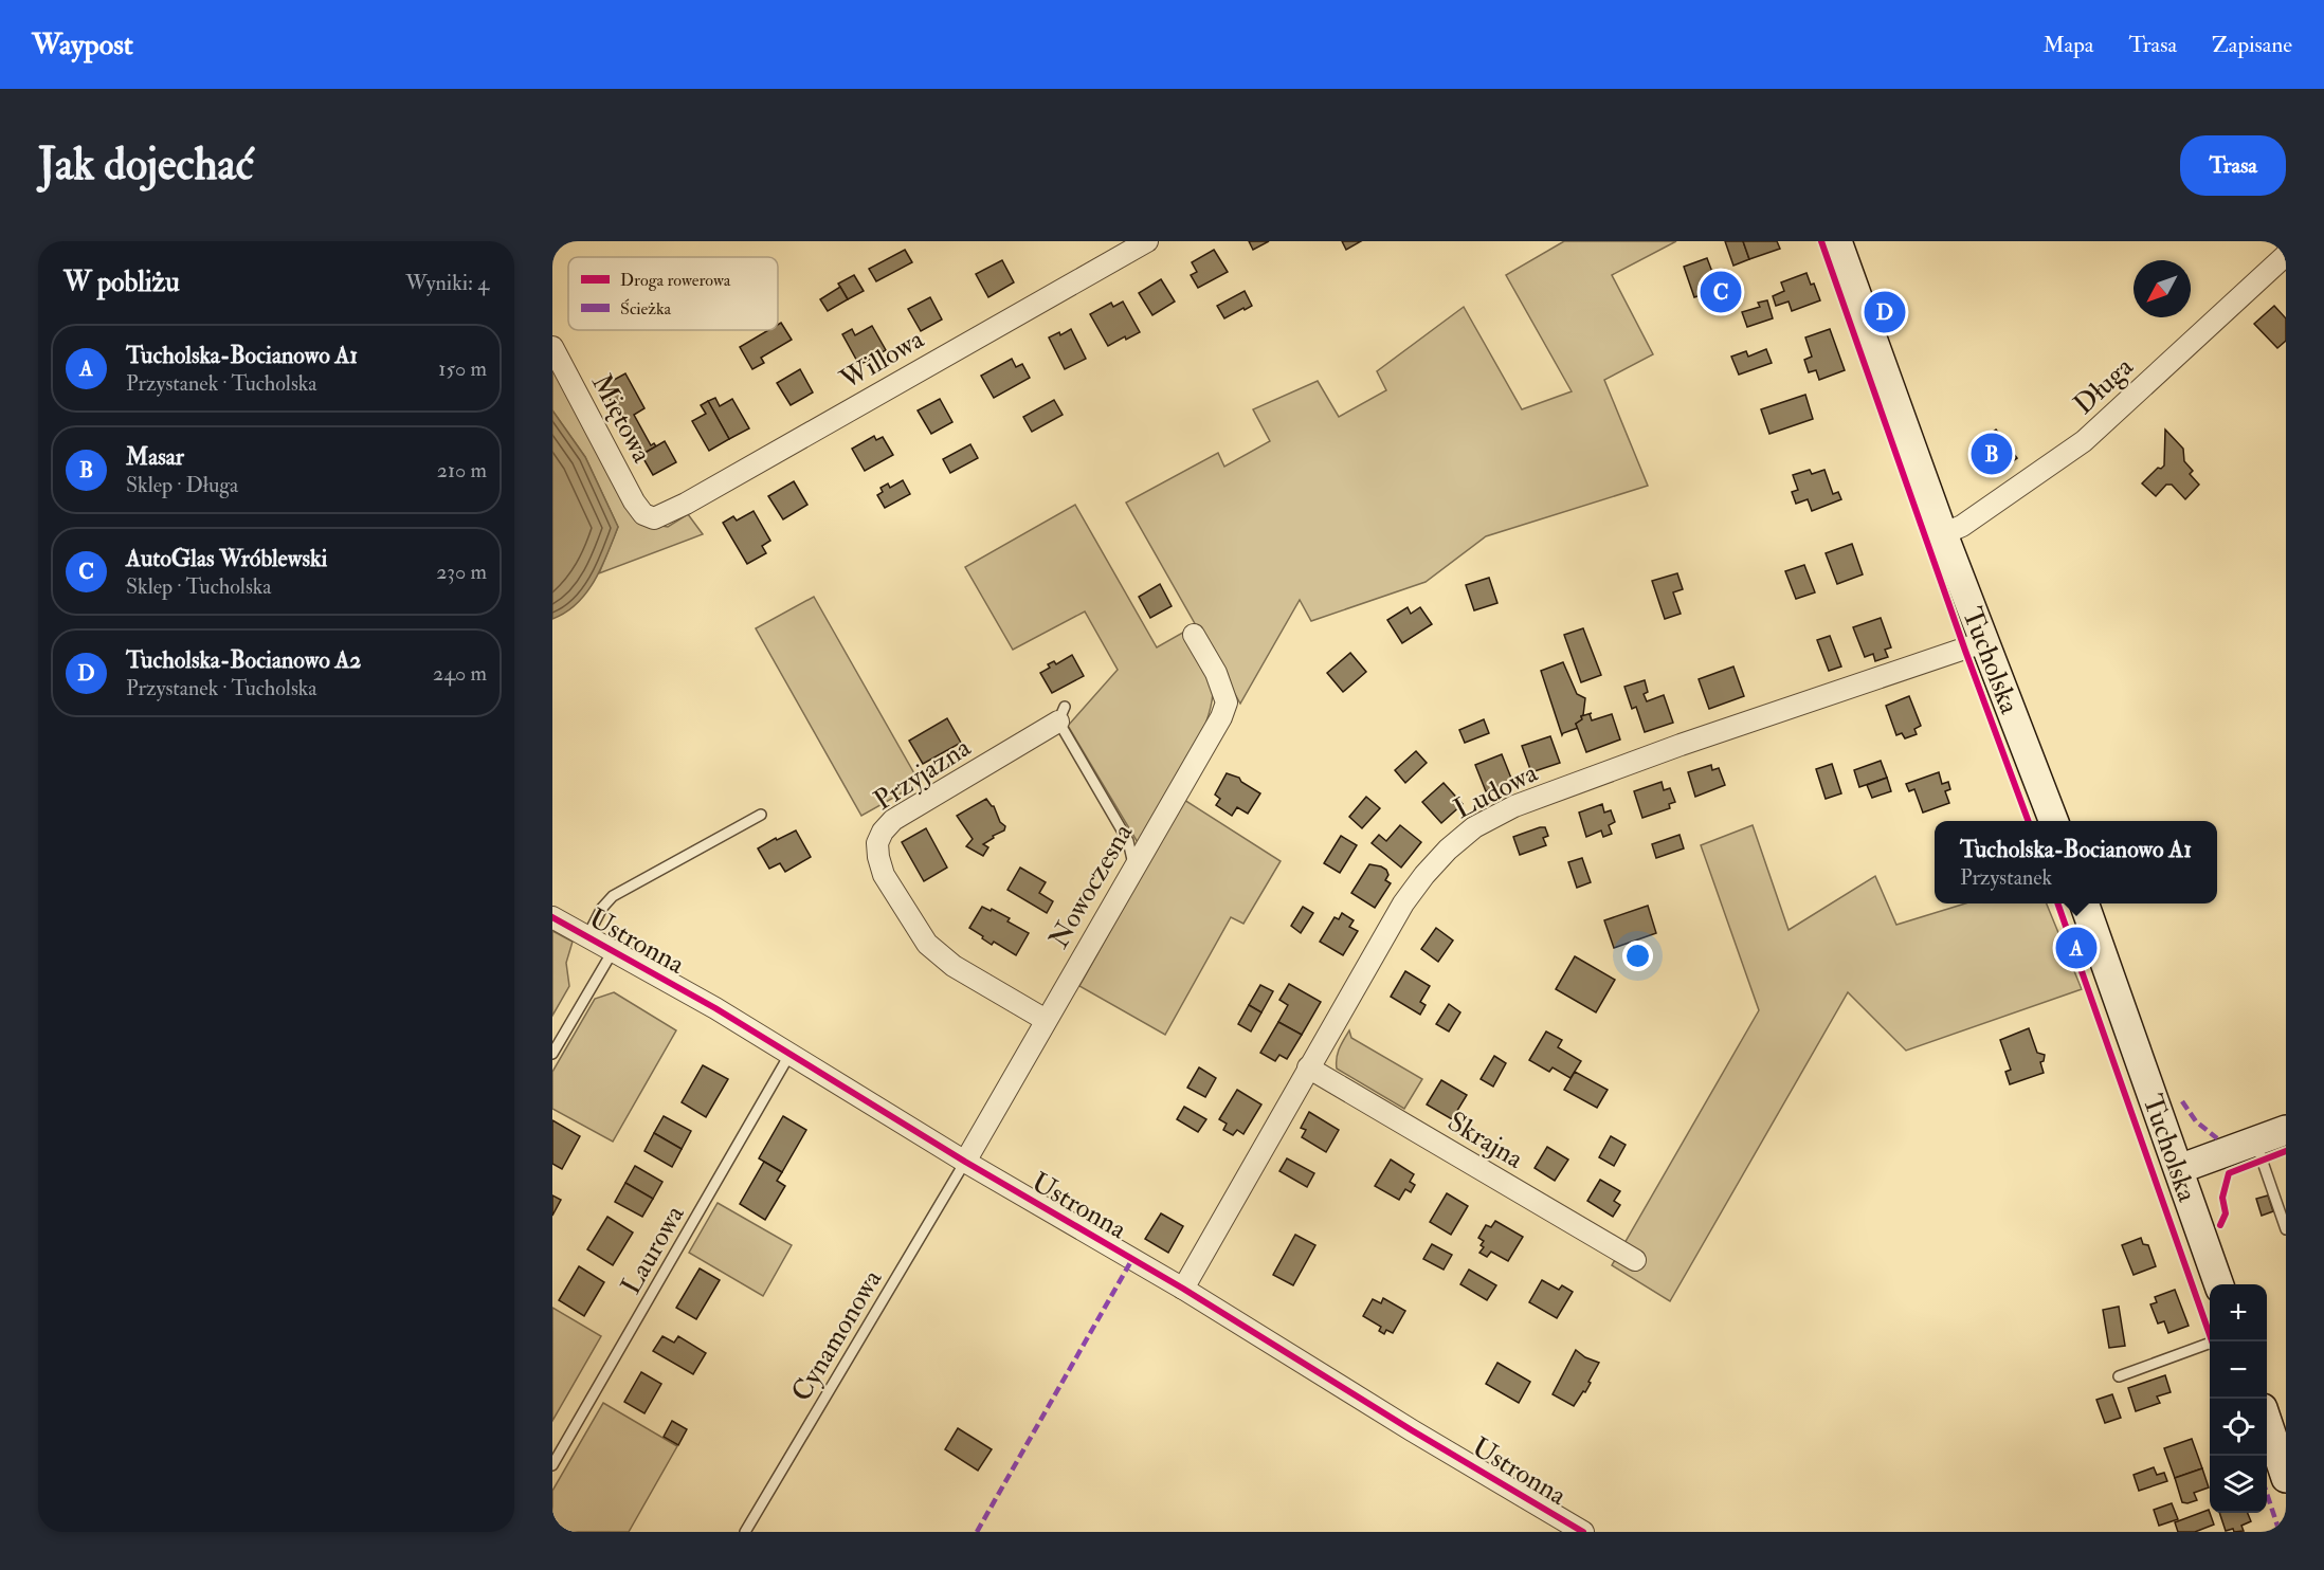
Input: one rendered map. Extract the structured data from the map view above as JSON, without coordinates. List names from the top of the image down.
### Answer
{
  "streets": {
    "main road": ["Tucholska"],
    "street": [
      "Willowa",
      "Długa",
      "Miętowa",
      "Przyjazna",
      "Ludowa",
      "Nowoczesna",
      "Ustronna",
      "Skrajna"
    ],
    "lane": ["Laurowa", "Cynamonowa"]
  },
  "crossings": [
    ["Willowa", "Miętowa"],
    ["Długa", "Tucholska"],
    ["Tucholska", "Ludowa"],
    ["Przyjazna", "Nowoczesna"],
    ["Ludowa", "Ustronna"],
    ["Ludowa", "Skrajna"],
    ["Nowoczesna", "Ustronna"],
    ["Nowoczesna", "Cynamonowa"],
    ["Ustronna", "Laurowa"],
    ["Ustronna", "Cynamonowa"]
  ],
  "legend": ["Droga rowerowa", "Ścieżka"],
  "north": "bottom left",
  "page": {
    "header": "Waypost",
    "nav": ["Mapa", "Trasa", "Zapisane"],
    "buttons": "Trasa",
    "title": "Jak dojechać",
    "heading": ["W pobliżu", "Wyniki: 4"],
    "pins": [
      "C",
      "D",
      "B",
      "A"
    ],
    "list": [
      {
        "mark": "A",
        "name": "Tucholska-Bocianowo A1",
        "note": "Przystanek · Tucholska",
        "value": "150 m"
      },
      {
        "mark": "B",
        "name": "Masar",
        "note": "Sklep · Długa",
        "value": "210 m"
      },
      {
        "mark": "C",
        "name": "AutoGlas Wróblewski",
        "note": "Sklep · Tucholska",
        "value": "230 m"
      },
      {
        "mark": "D",
        "name": "Tucholska-Bocianowo A2",
        "note": "Przystanek · Tucholska",
        "value": "240 m"
      }
    ],
    "popup": ["Tucholska-Bocianowo A1", "Przystanek"],
    "map_buttons": ["+", "−"]
  }
}
